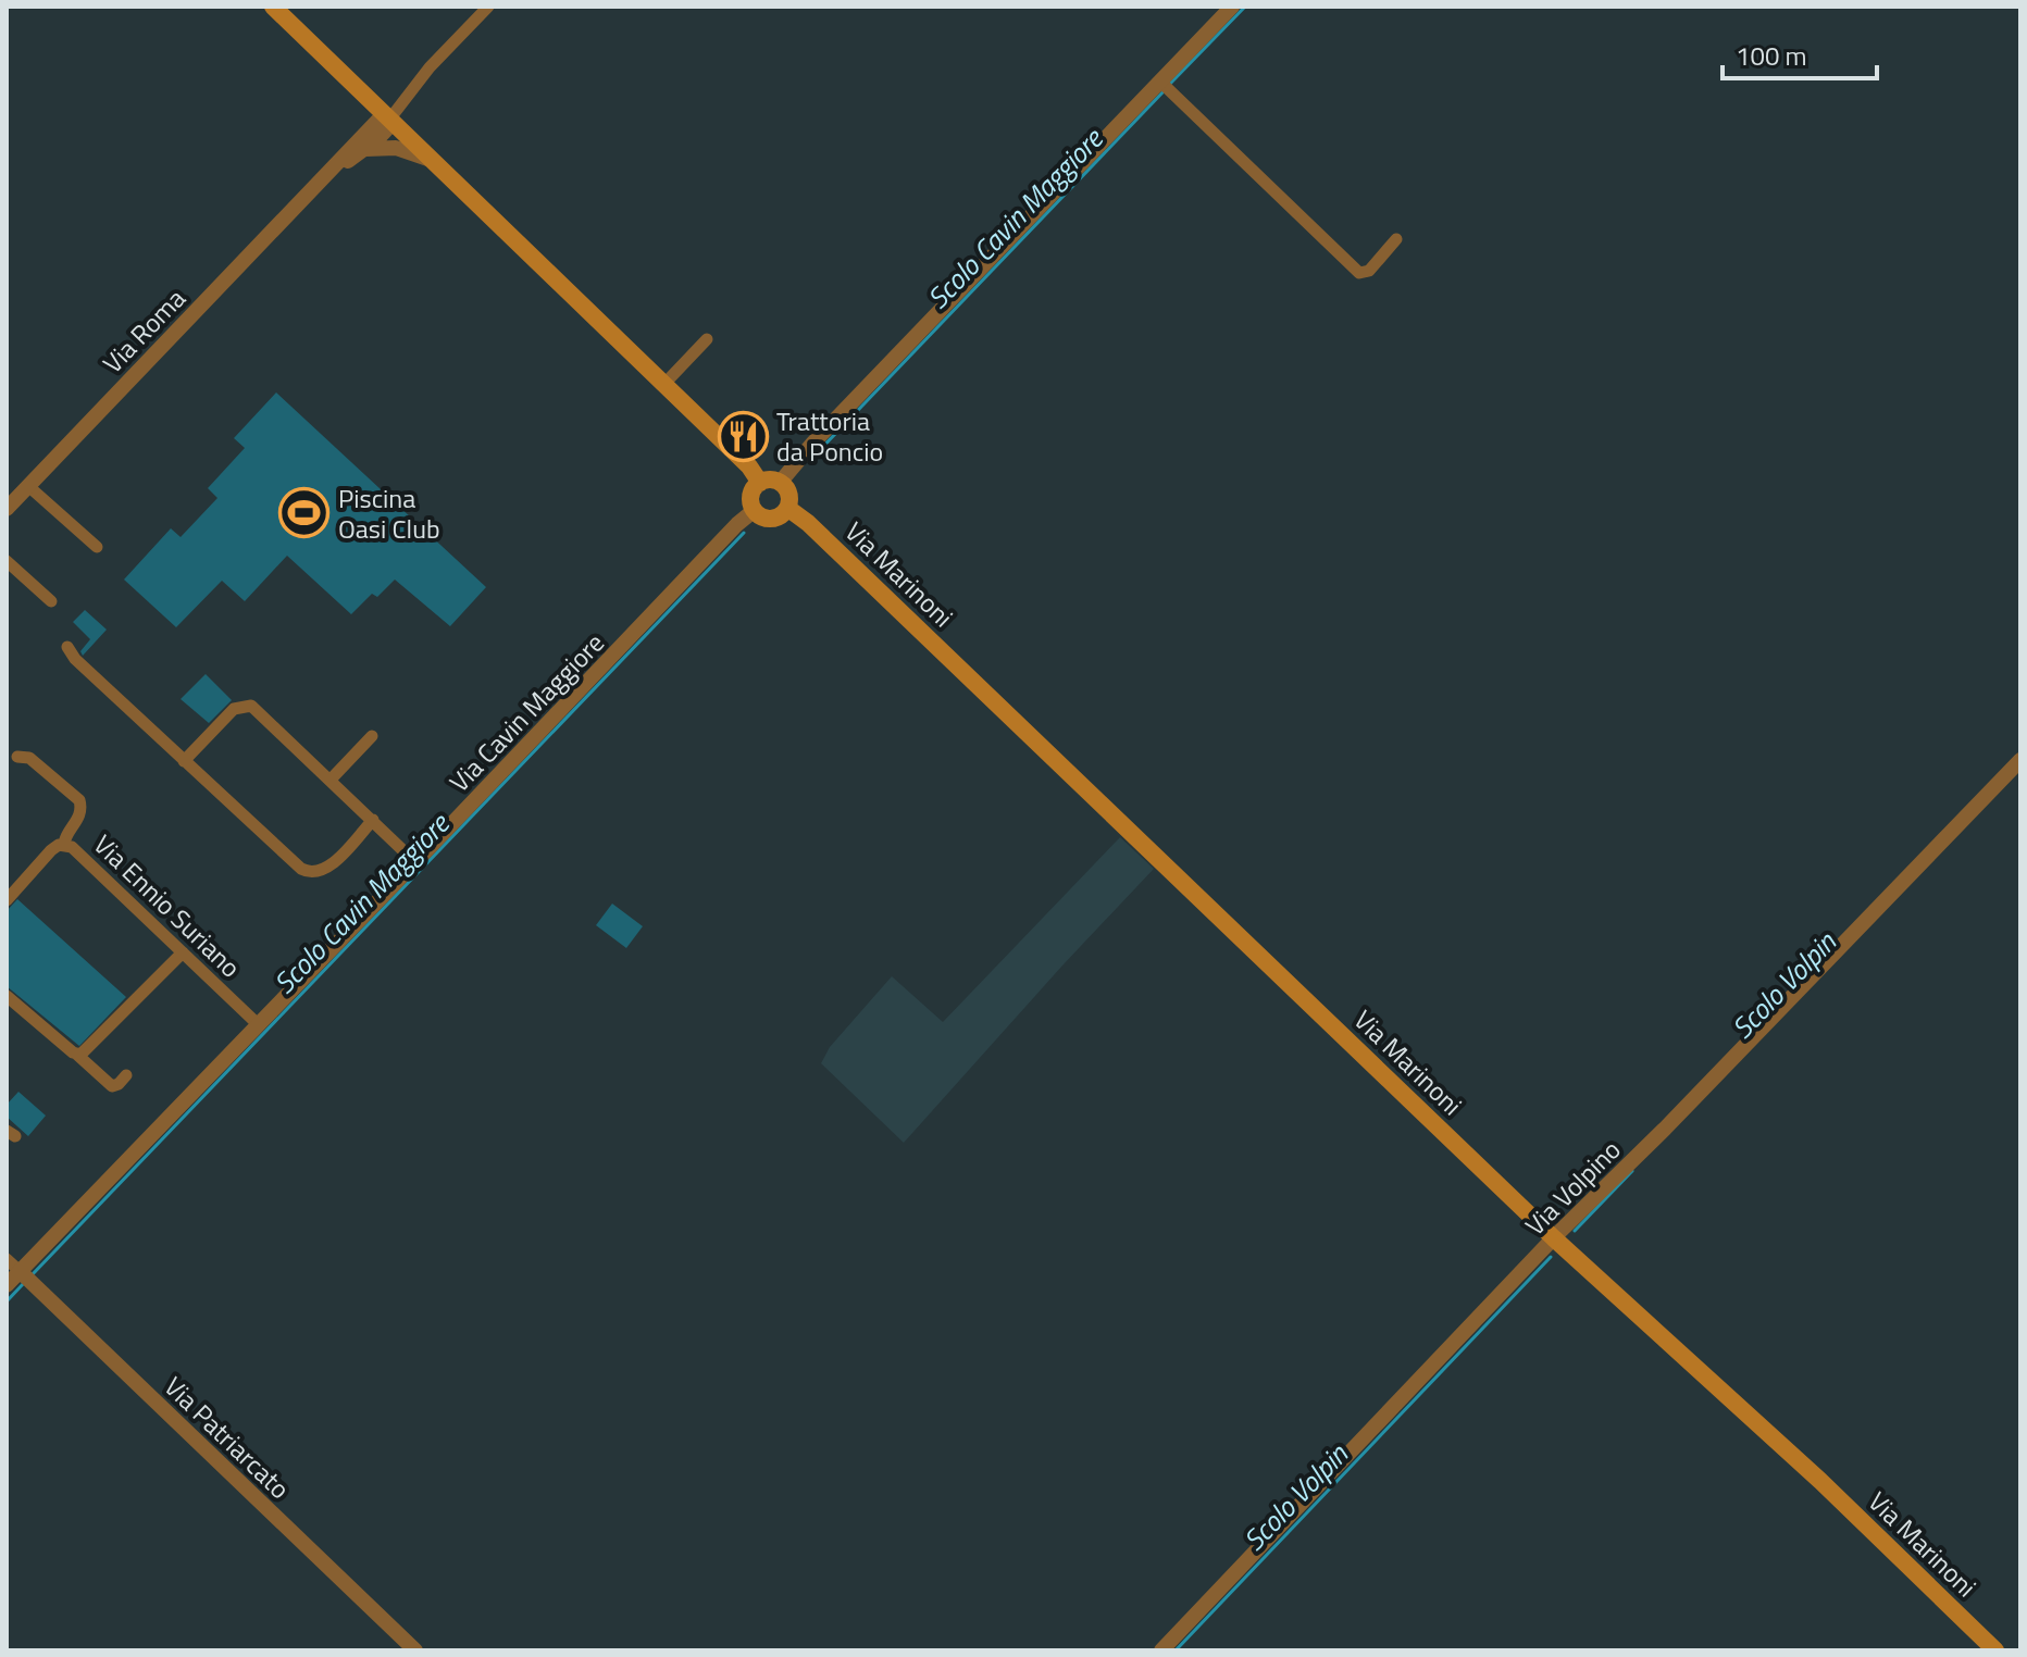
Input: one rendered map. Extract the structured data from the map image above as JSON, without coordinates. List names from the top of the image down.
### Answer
{
  "streets": {
    "main road": ["Via Marinoni"],
    "street": [
      "Via Roma",
      "Via Cavin Maggiore",
      "Via Ennio Suriano",
      "Via Volpino",
      "Via Patriarcato"
    ]
  },
  "crossings": [
    ["Via Marinoni", "Via Cavin Maggiore"],
    ["Via Marinoni", "Via Volpino"],
    ["Via Cavin Maggiore", "Via Ennio Suriano"],
    ["Via Cavin Maggiore", "Via Patriarcato"]
  ],
  "water": ["Scolo Cavin Maggiore", "Scolo Volpin"],
  "places": {
    "restaurant": ["Trattoria da Poncio"],
    "sports": ["Piscina Oasi Club"]
  },
  "scale_bar": "100 m"
}
